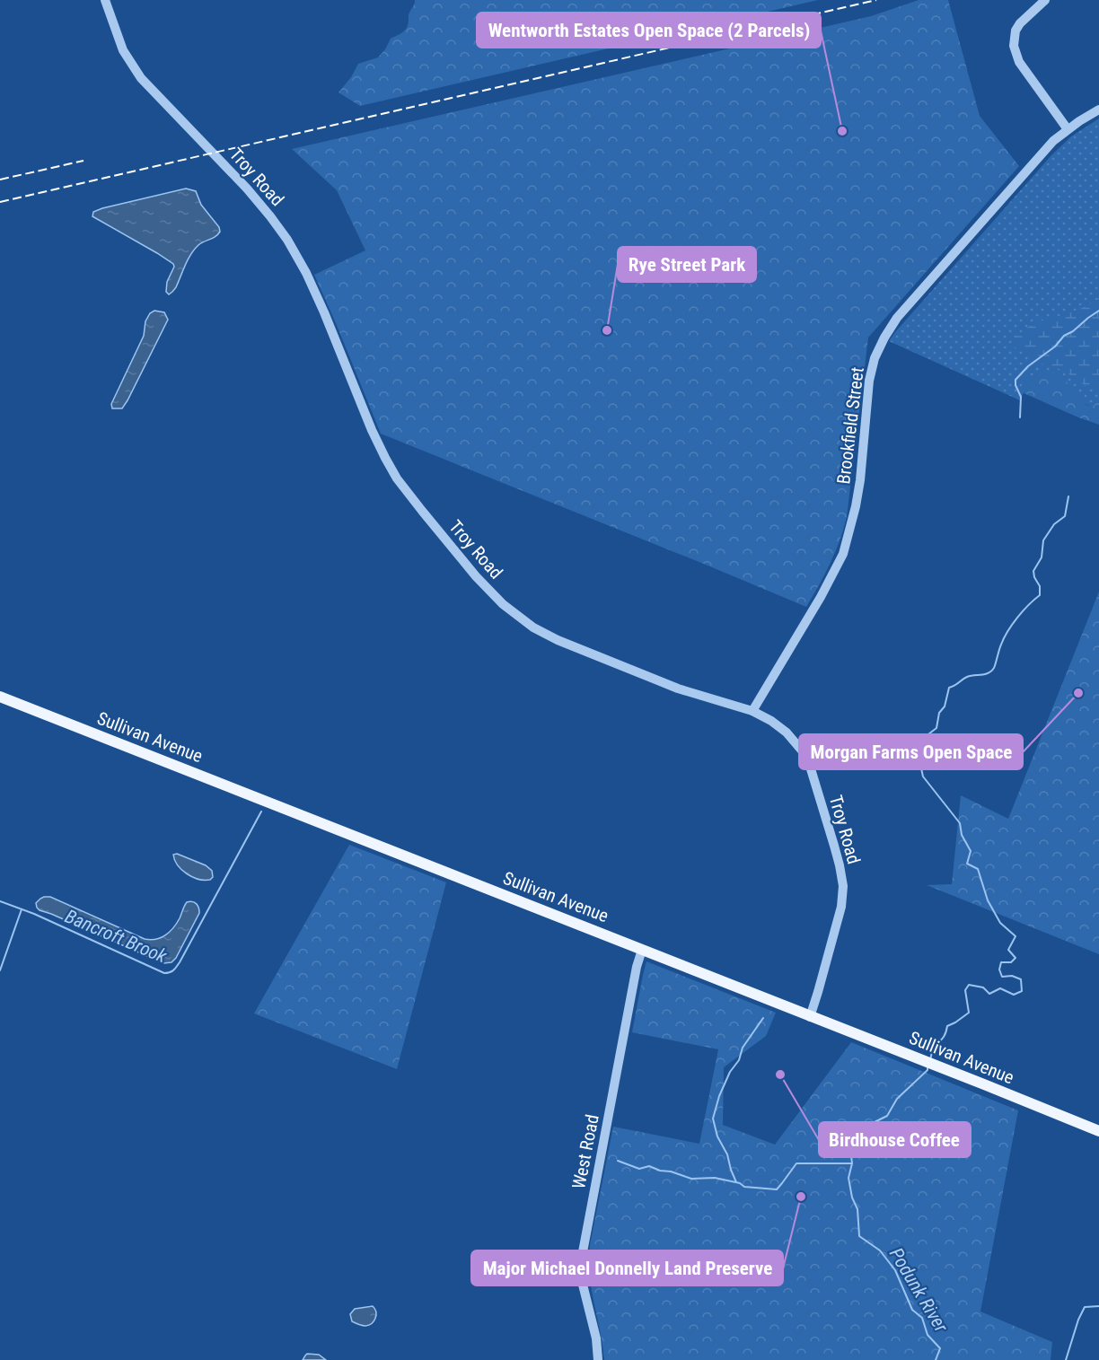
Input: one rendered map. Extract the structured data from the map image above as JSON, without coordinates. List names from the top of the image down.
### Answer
{
  "streets": {
    "main road": ["Sullivan Avenue"],
    "street": ["Troy Road", "Brookfield Street", "West Road"]
  },
  "crossings": [
    ["Troy Road", "Brookfield Street"],
    ["Troy Road", "Sullivan Avenue"],
    ["Sullivan Avenue", "West Road"]
  ],
  "water": ["Bancroft Brook", "Podunk River"],
  "places": [
    "Wentworth Estates Open Space (2 Parcels)",
    "Rye Street Park",
    "Morgan Farms Open Space",
    "Birdhouse Coffee",
    "Major Michael Donnelly Land Preserve"
  ]
}
